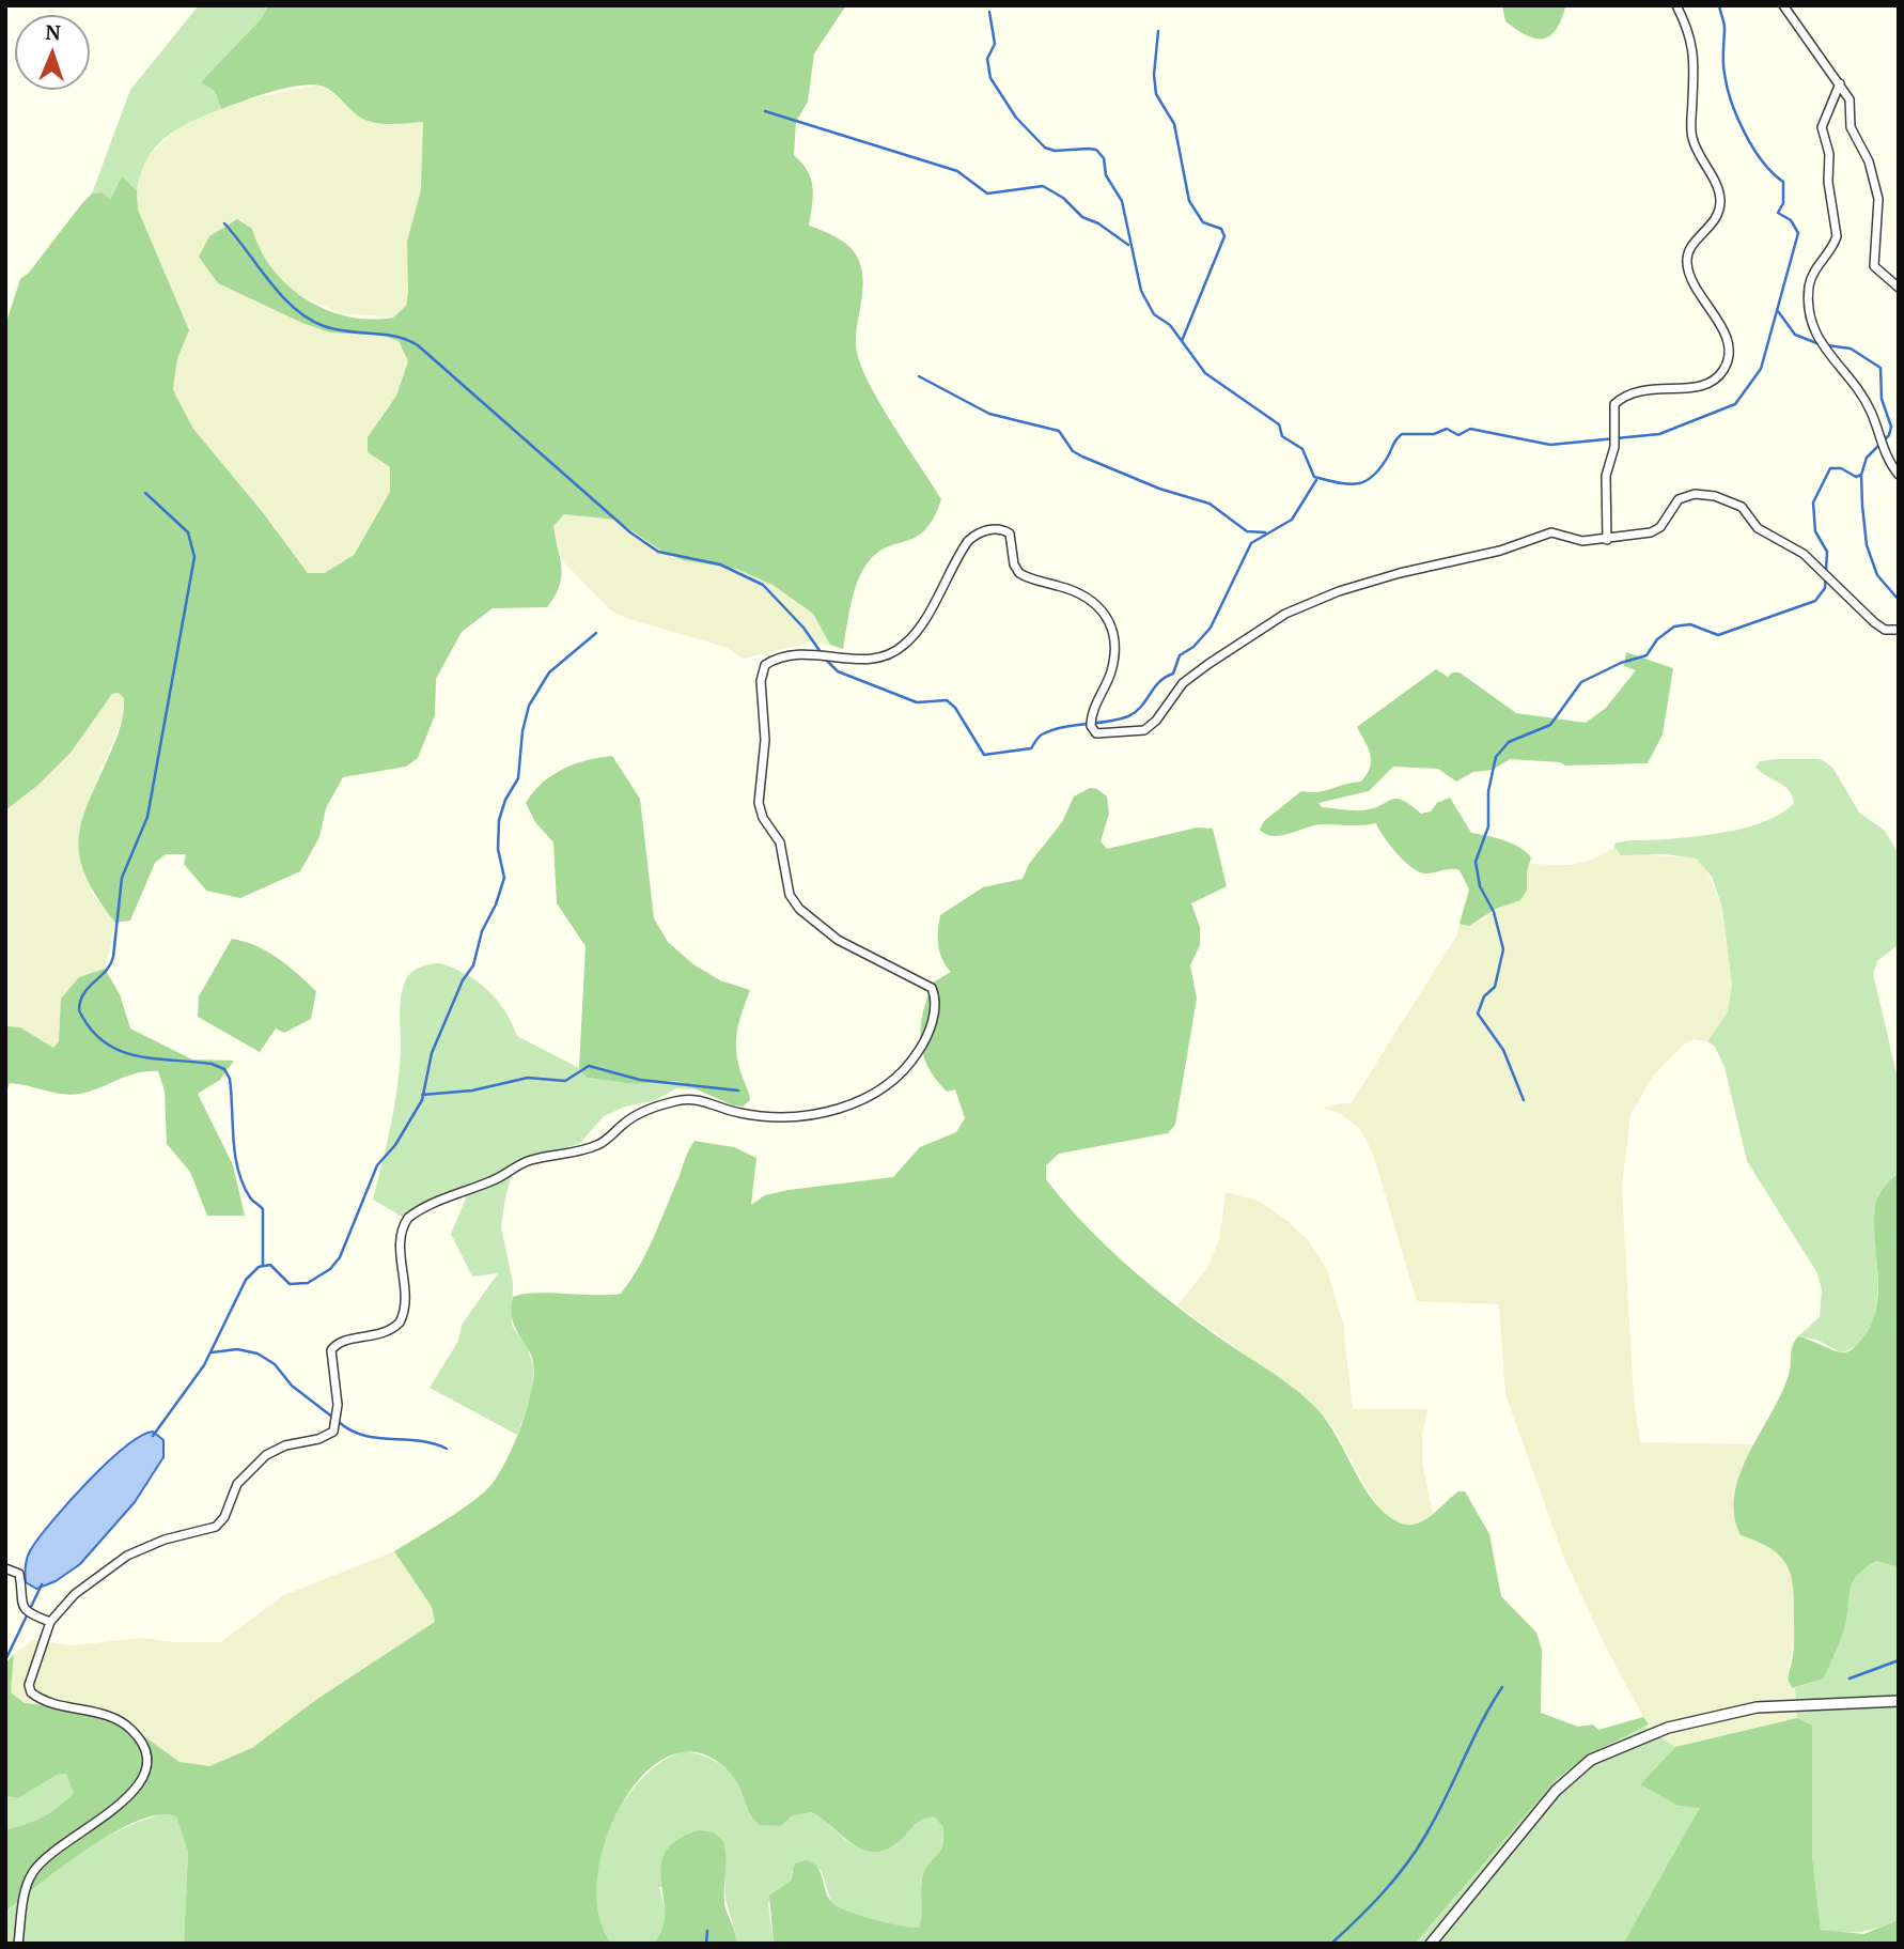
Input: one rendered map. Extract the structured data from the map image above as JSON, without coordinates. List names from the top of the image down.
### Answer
{
  "north": "top"
}
